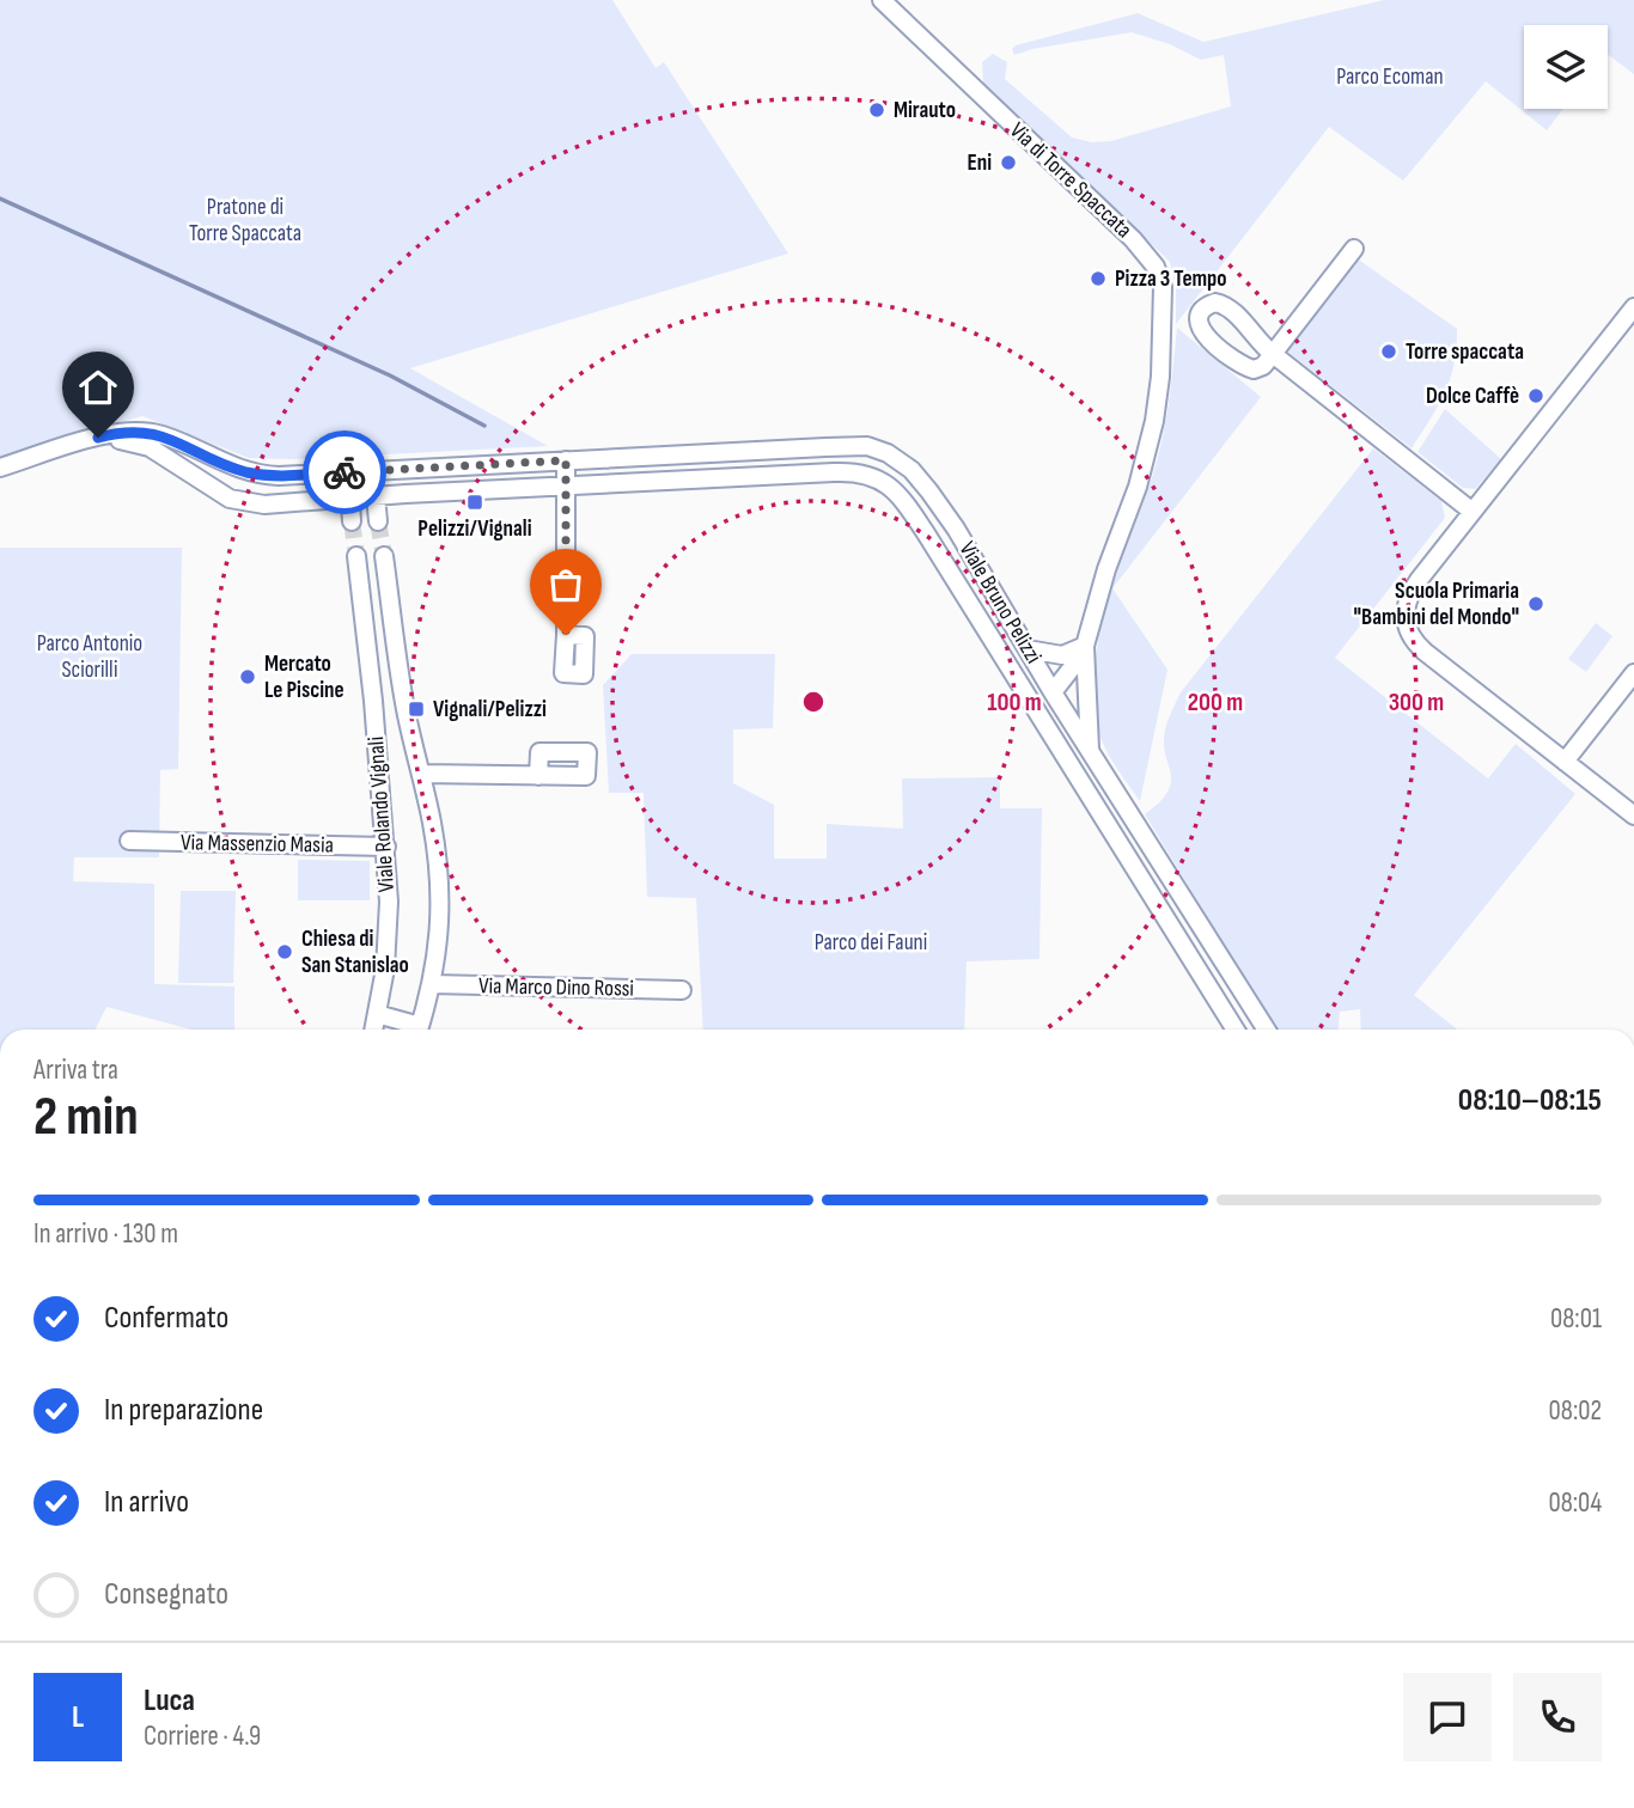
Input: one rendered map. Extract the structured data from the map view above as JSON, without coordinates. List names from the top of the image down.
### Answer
{
  "streets": {
    "street": [
      "Via di Torre Spaccata",
      "Viale Bruno Pelizzi",
      "Viale Rolando Vignali",
      "Via Massenzio Masia",
      "Via Marco Dino Rossi"
    ]
  },
  "crossings": [
    ["Via di Torre Spaccata", "Viale Bruno Pelizzi"],
    ["Viale Rolando Vignali", "Via Massenzio Masia"],
    ["Viale Rolando Vignali", "Via Marco Dino Rossi"]
  ],
  "parks": [
    "Parco Ecoman",
    "Pratone di Torre Spaccata",
    "Parco Antonio Sciorilli",
    "Parco dei Fauni"
  ],
  "places": {
    "other": [
      "Mirauto",
      "Eni",
      "Pizza 3 Tempo",
      "Torre spaccata",
      "Dolce Caffè",
      "Scuola Primaria \"Bambini del Mondo\"",
      "Mercato Le Piscine",
      "Chiesa di San Stanislao"
    ],
    "transit": ["Pelizzi/Vignali", "Vignali/Pelizzi"]
  },
  "page": {
    "heading": ["2 min", "Arriva tra", "08:10–08:15"],
    "panel": ["Luca", "Corriere · 4.9"],
    "bar": "In arrivo · 130 m",
    "list": [
      ["Confermato", "08:01"],
      ["In preparazione", "08:02"],
      ["In arrivo", "08:04"],
      "Consegnato"
    ],
    "round": "L"
  },
  "rings": ["100 m", "200 m", "300 m"]
}
